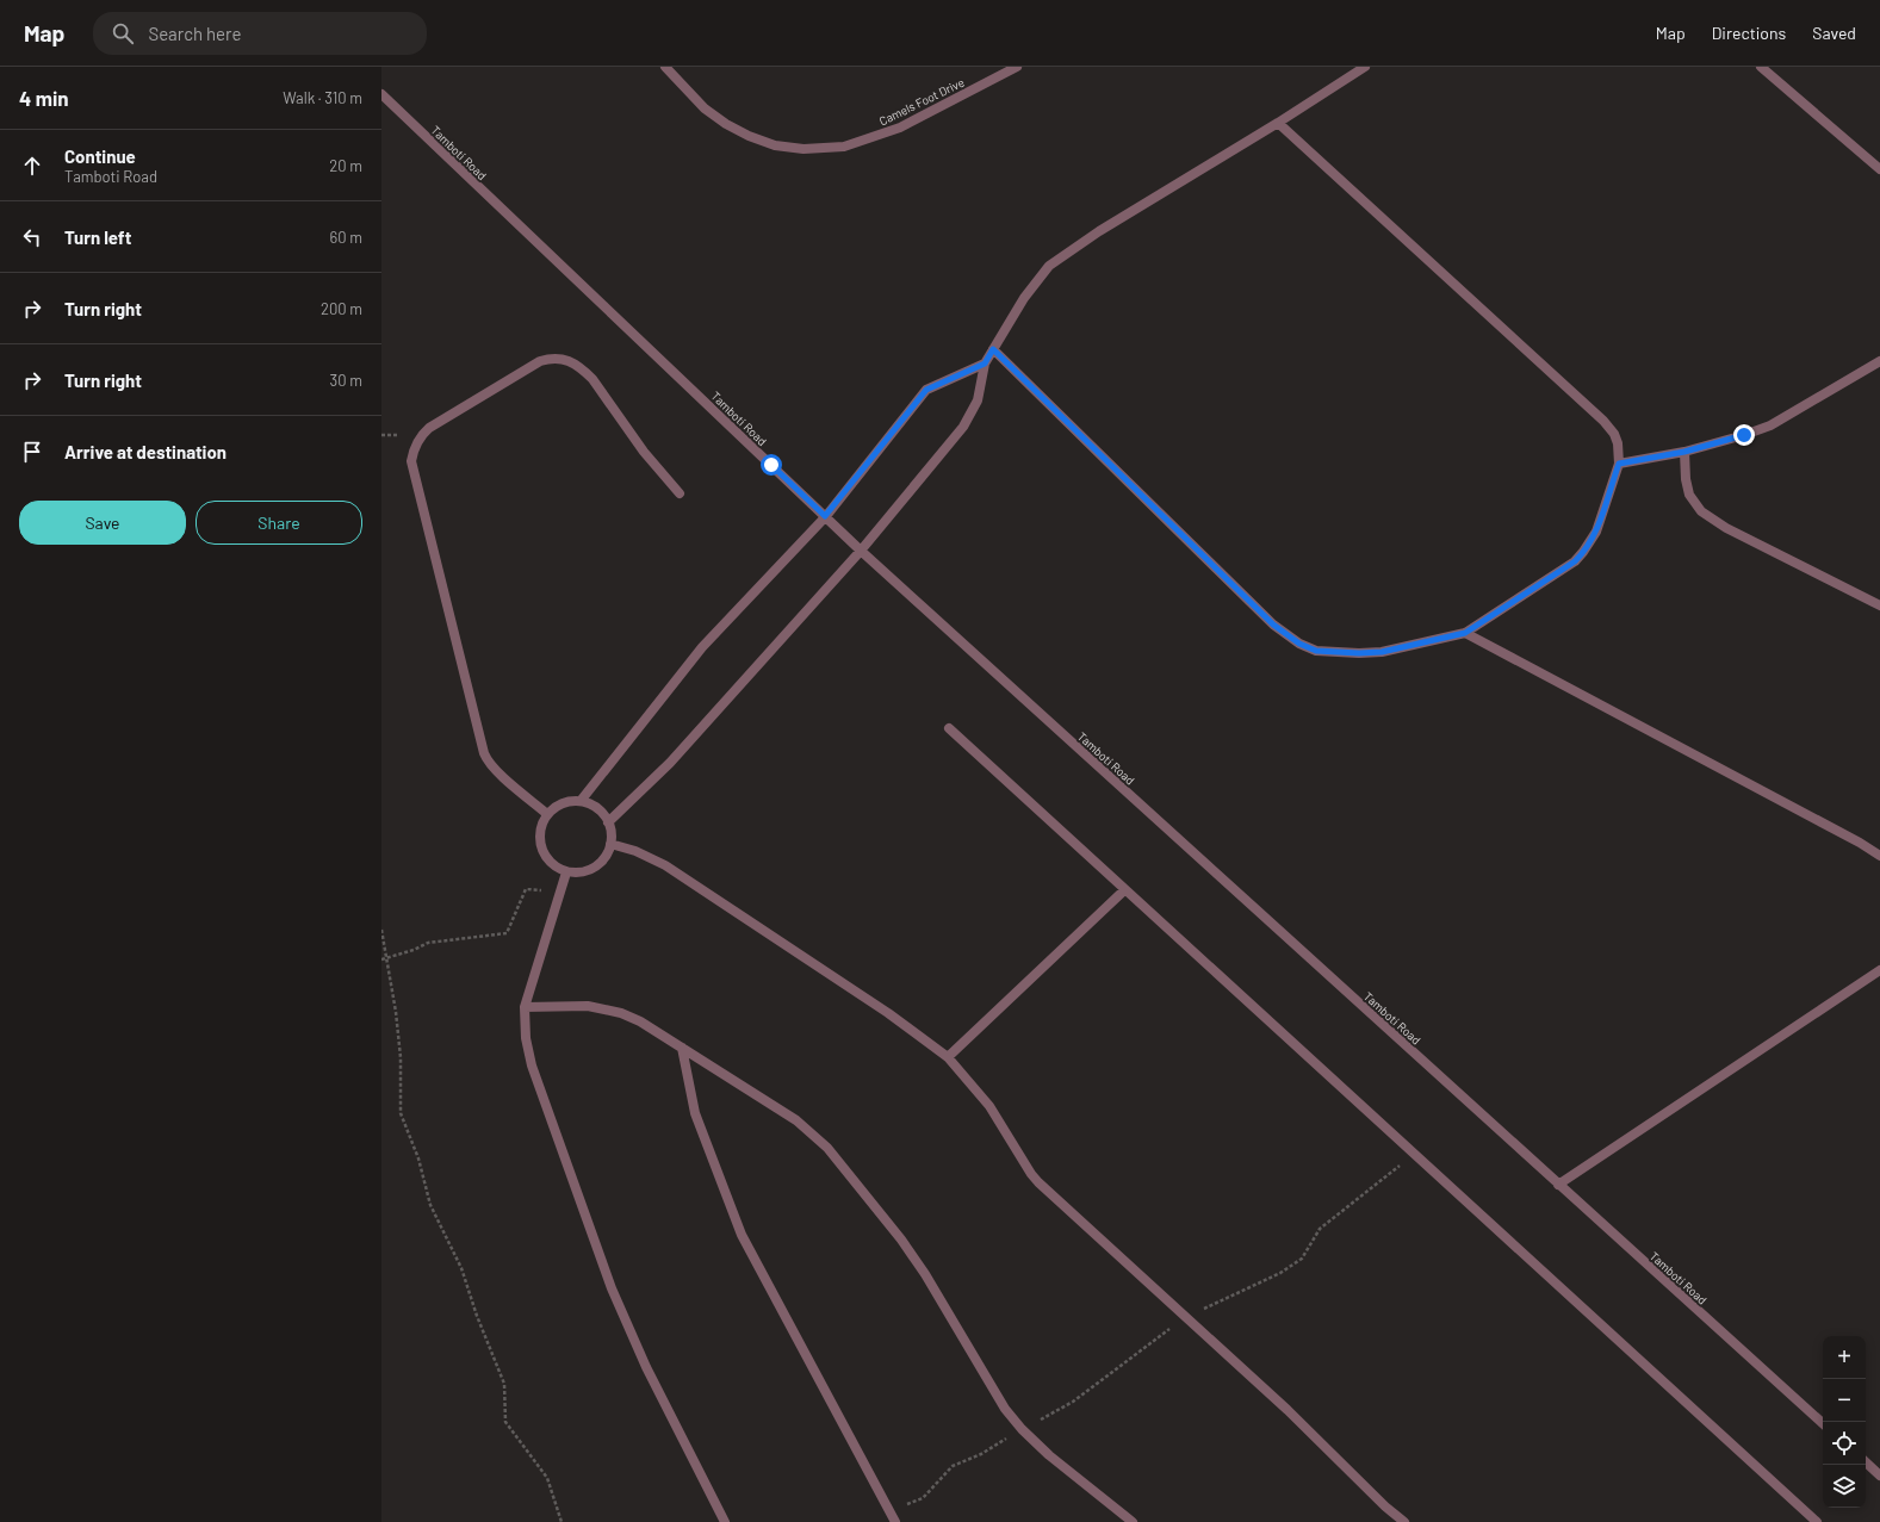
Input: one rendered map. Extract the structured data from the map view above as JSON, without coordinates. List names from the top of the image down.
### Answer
{
  "streets": {
    "street": ["Camels Foot Drive", "Tamboti Road"]
  },
  "page": {
    "header": "Map",
    "search": "Search here",
    "nav": ["Map", "Directions", "Saved"],
    "heading": ["4 min", "Walk · 310 m"],
    "list": [
      ["Continue", "Tamboti Road", "20 m"],
      ["Turn left", "60 m"],
      ["Turn right", "200 m"],
      ["Turn right", "30 m"],
      "Arrive at destination"
    ],
    "buttons": ["Save", "Share"],
    "map_buttons": ["+", "−"]
  }
}
